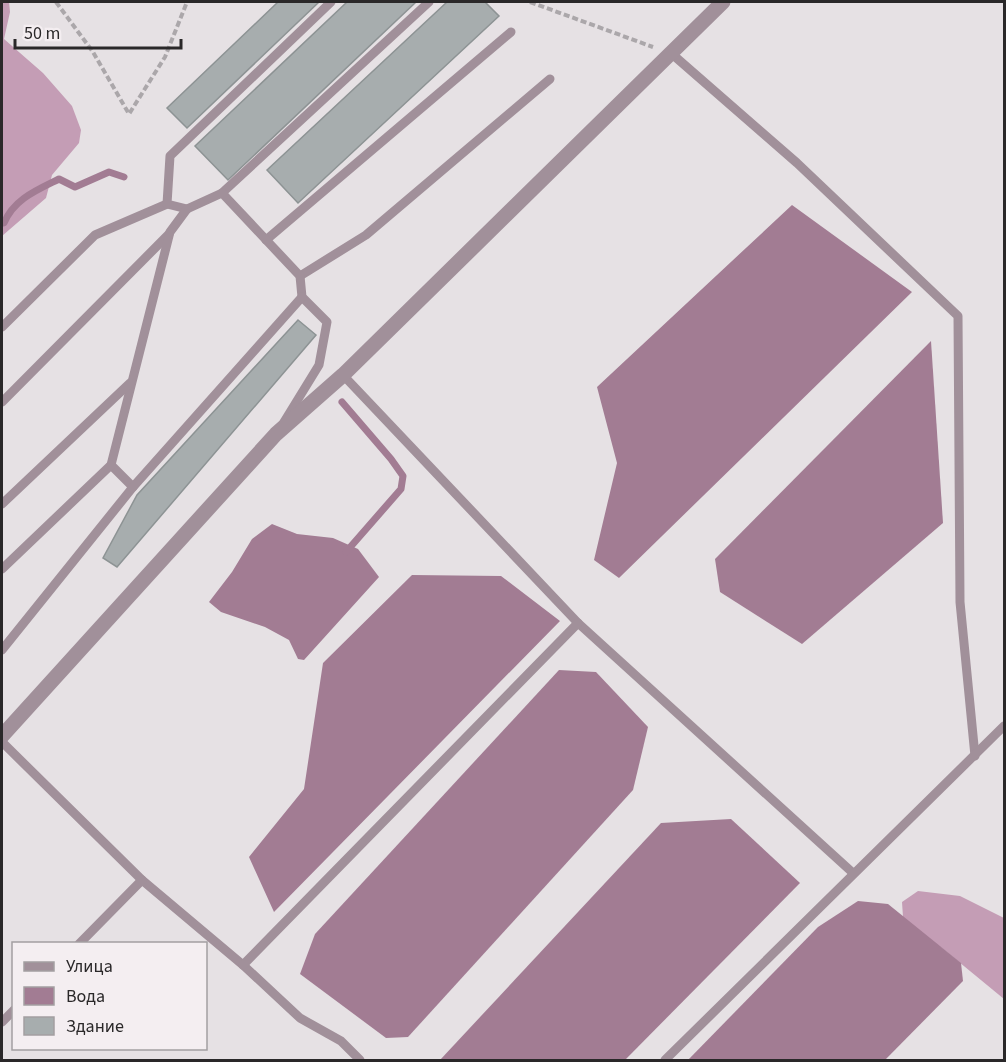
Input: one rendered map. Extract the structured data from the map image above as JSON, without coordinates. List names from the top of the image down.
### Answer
{
  "legend": ["Улица", "Вода", "Здание"],
  "scale_bar": "50 m"
}
